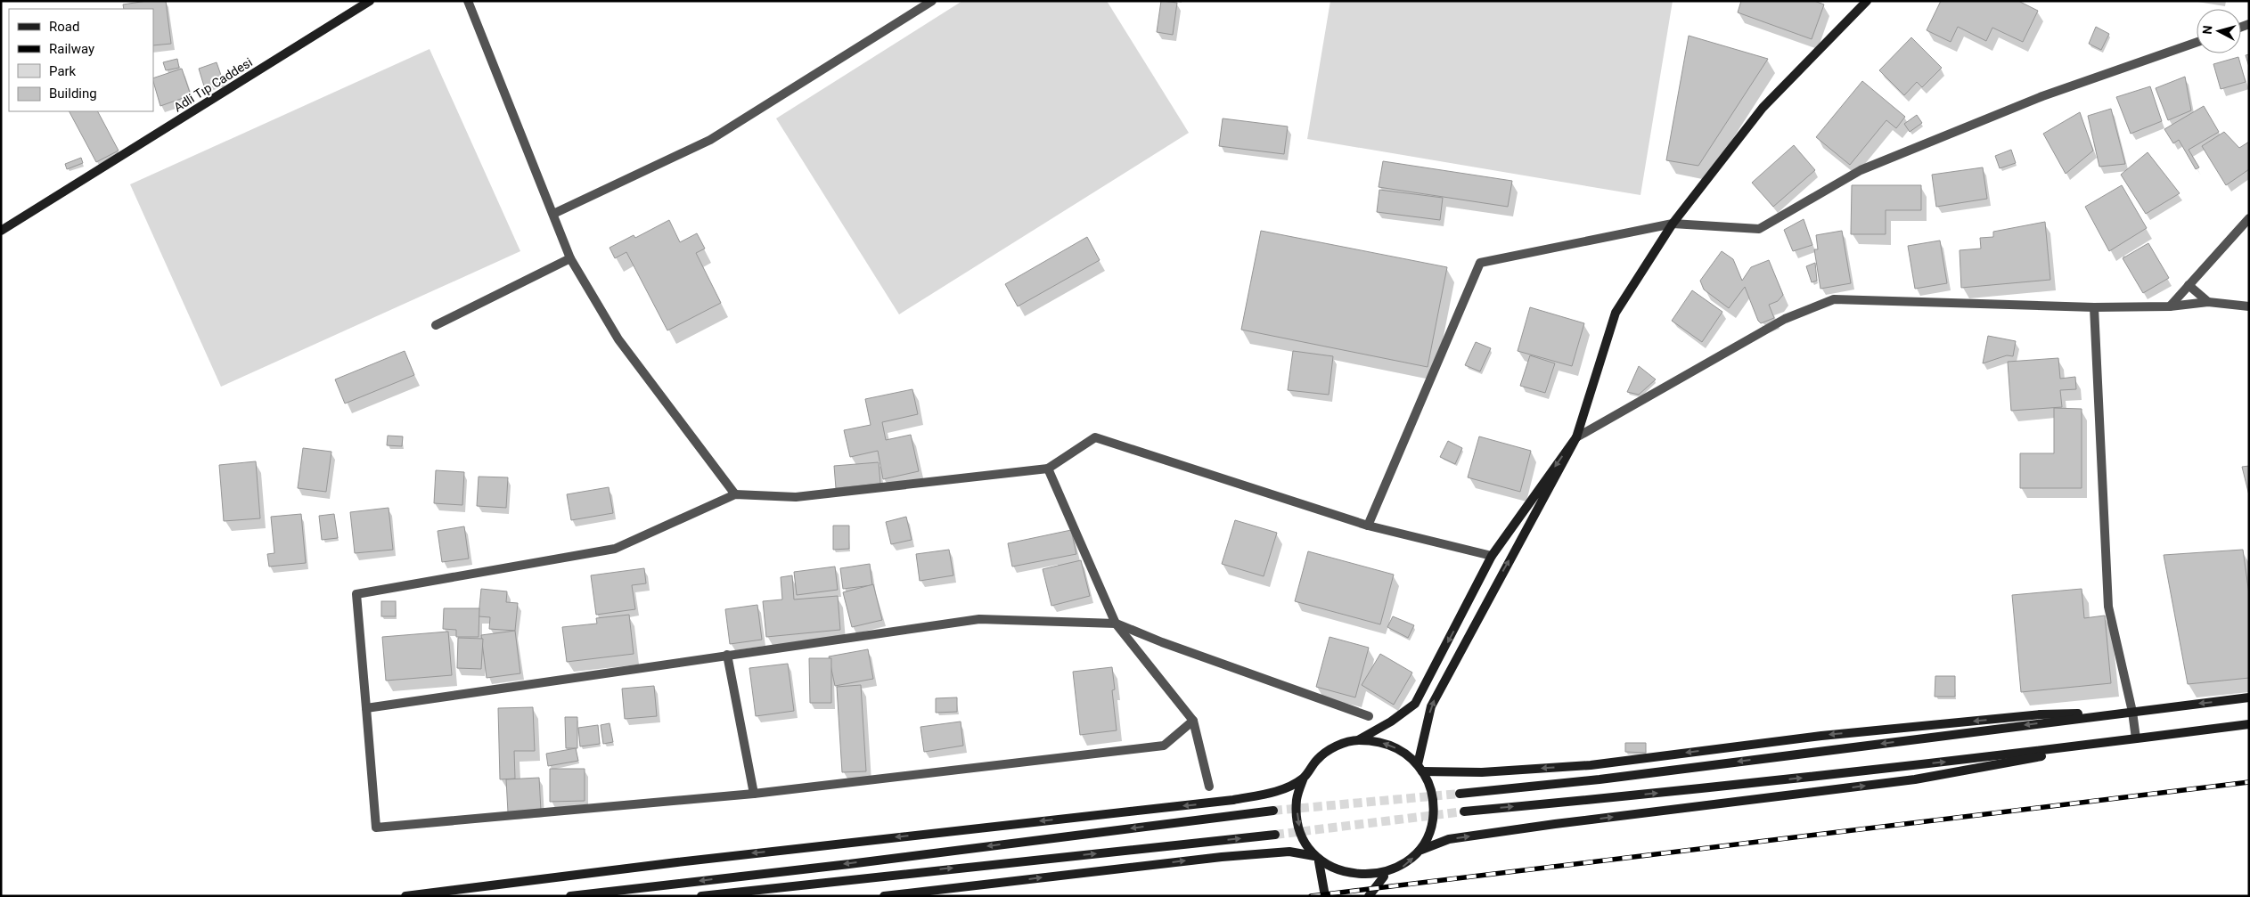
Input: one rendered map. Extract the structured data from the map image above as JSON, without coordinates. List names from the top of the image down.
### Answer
{
  "streets": {
    "main road": ["Adli Tıp Caddesi"]
  },
  "legend": [
    "Road",
    "Railway",
    "Park",
    "Building"
  ],
  "north": "left"
}
